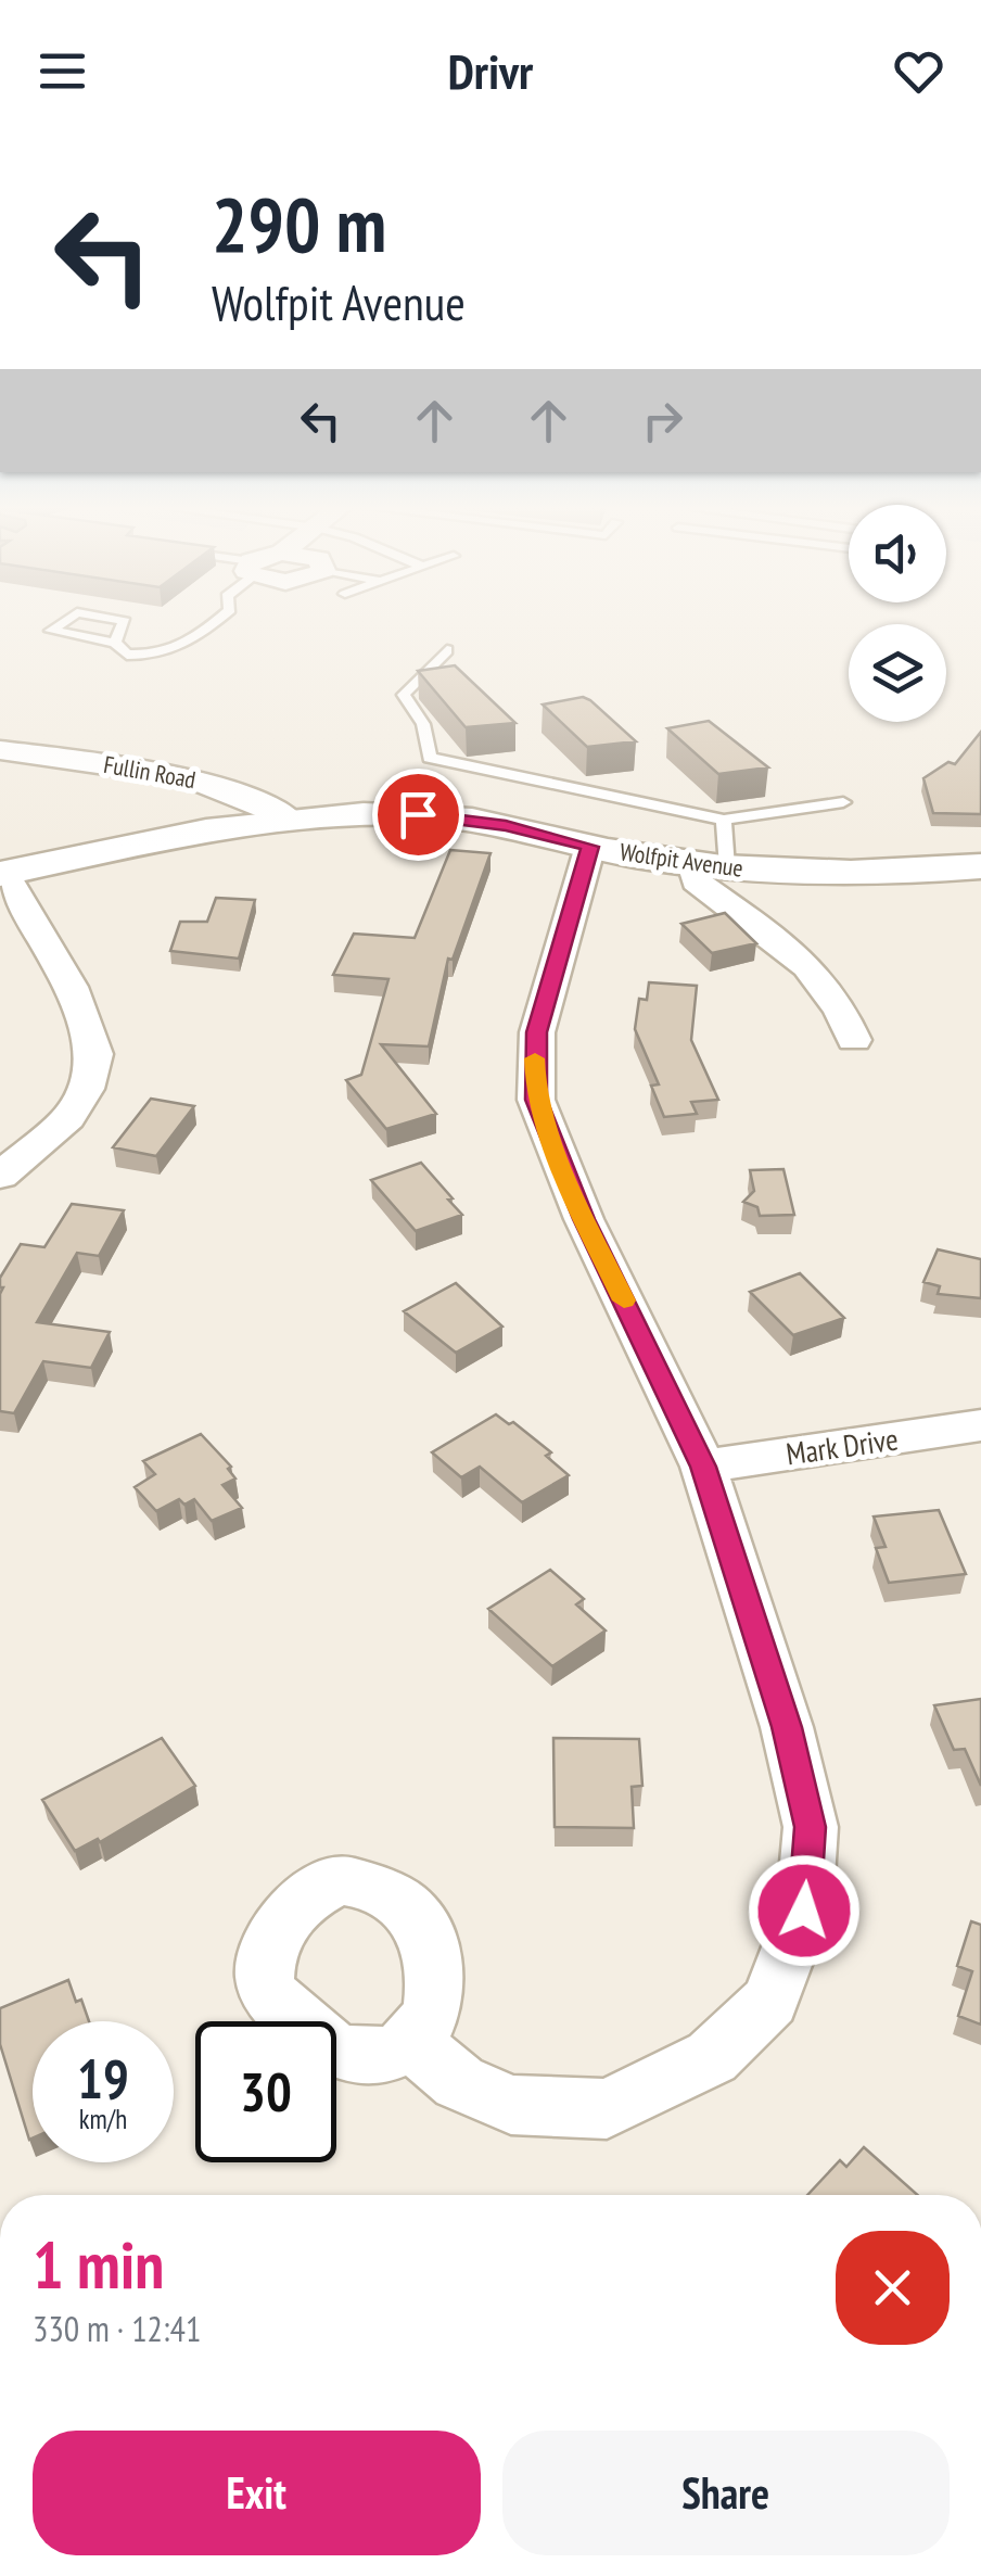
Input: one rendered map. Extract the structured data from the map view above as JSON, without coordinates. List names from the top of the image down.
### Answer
{
  "streets": {
    "street": ["Fullin Road", "Wolfpit Avenue", "Mark Drive"]
  },
  "crossings": [
    ["Fullin Road", "Wolfpit Avenue"]
  ],
  "page": {
    "header": "Drivr",
    "turn": ["290 m", "Wolfpit Avenue"],
    "speed": "19 km/h",
    "limit": "30",
    "heading": ["1 min", "330 m · 12:41"],
    "buttons": ["Exit", "Share"]
  }
}
